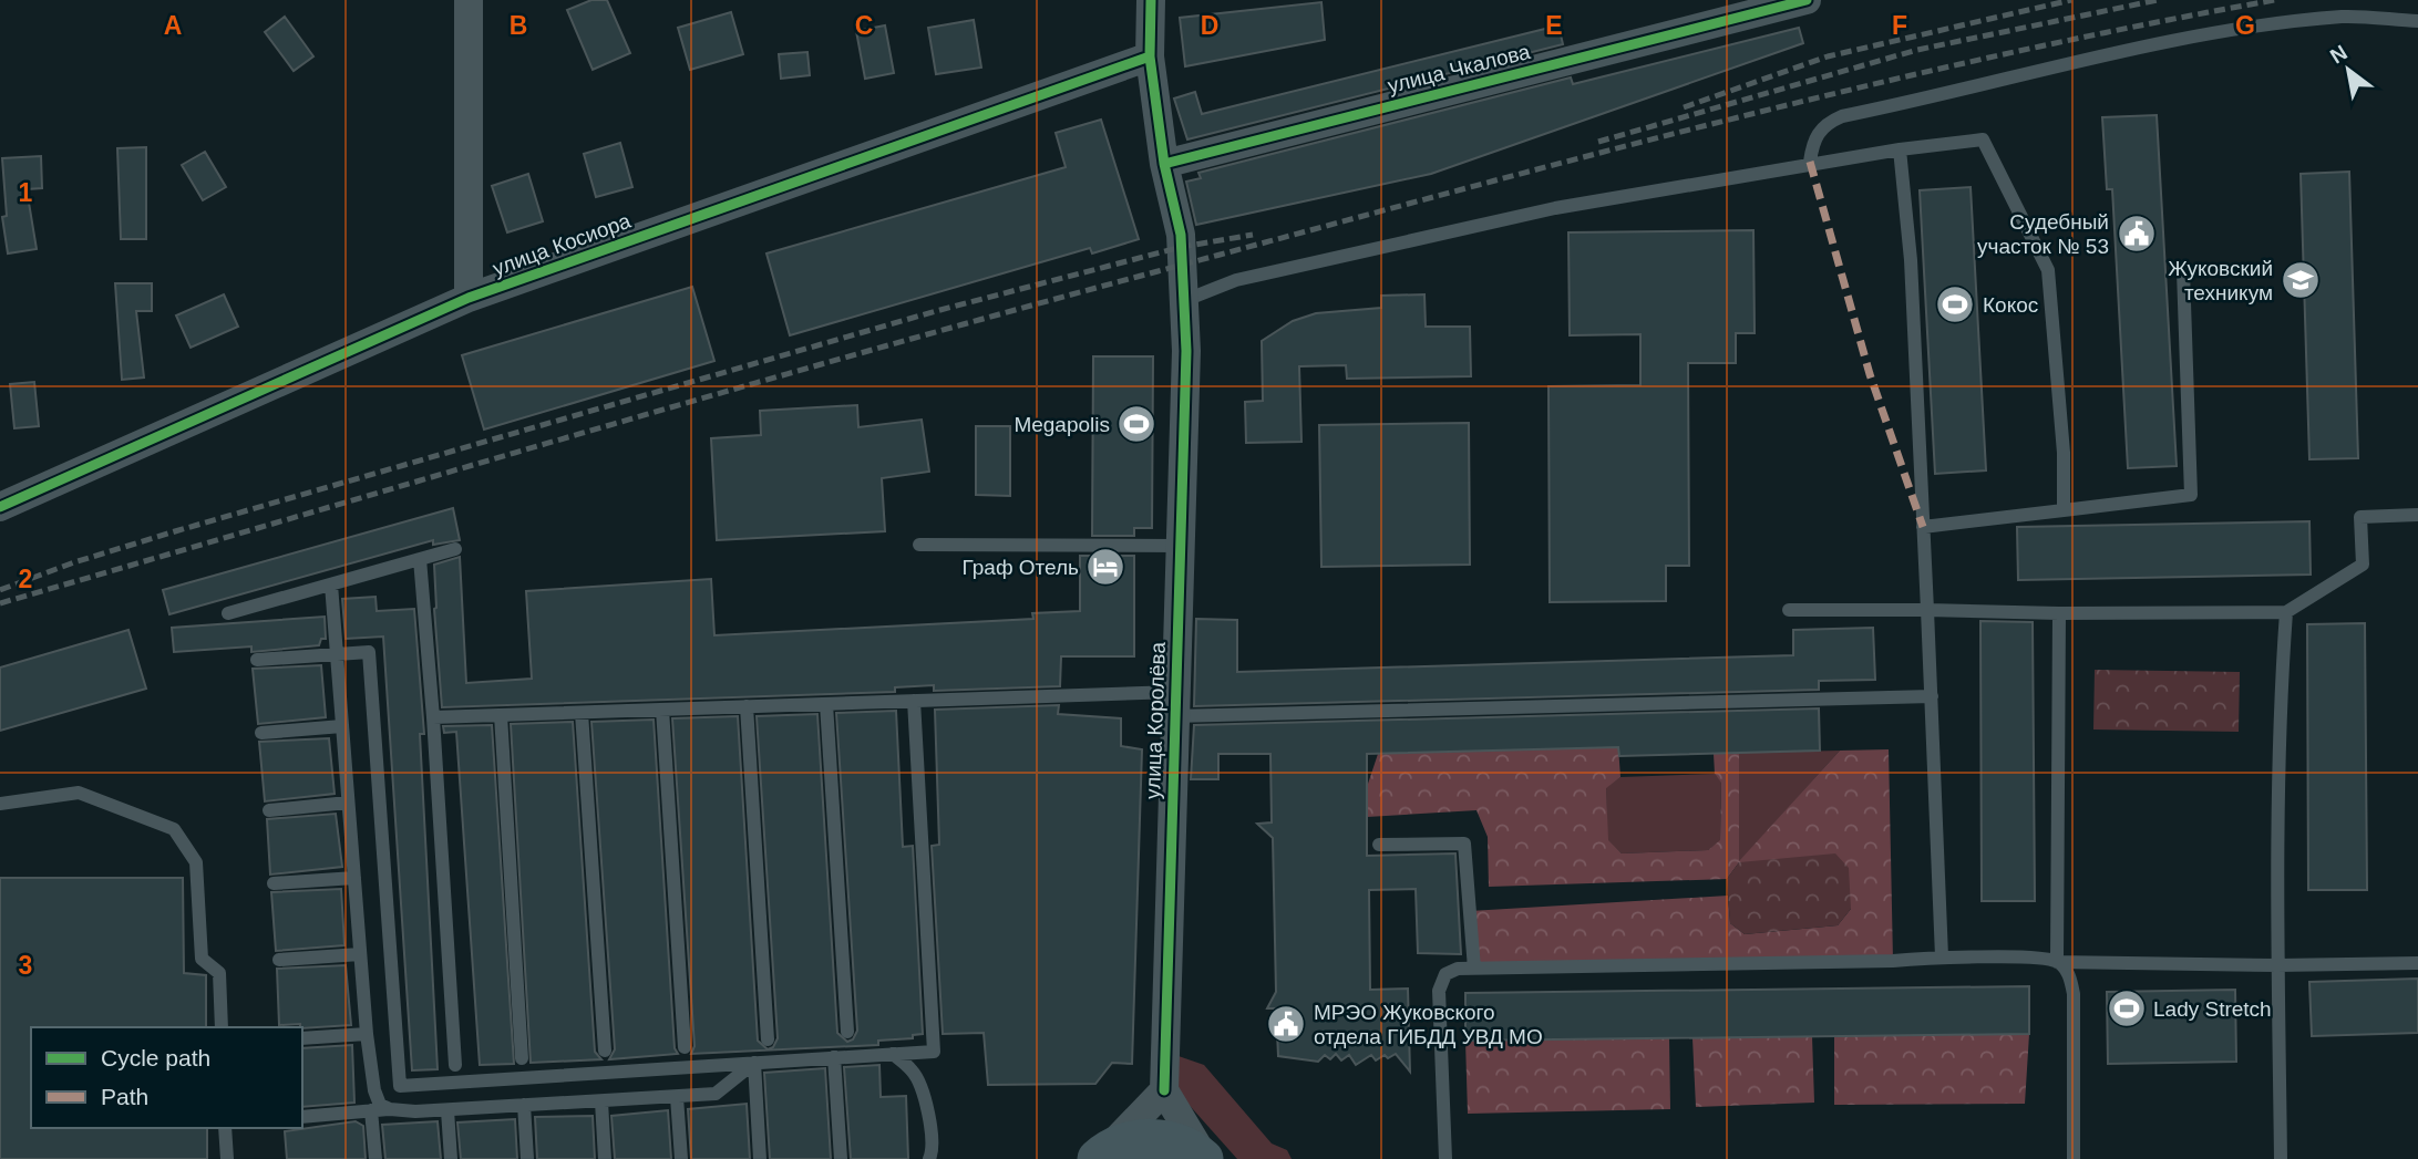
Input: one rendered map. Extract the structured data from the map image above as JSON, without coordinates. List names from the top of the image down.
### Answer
{
  "streets": {
    "street": ["улица Чкалова", "улица Косиора", "улица Королёва"]
  },
  "crossings": [
    ["улица Чкалова", "улица Королёва"],
    ["улица Косиора", "улица Королёва"]
  ],
  "places": {
    "public building": ["Судебный участок № 53", "МРЭО Жуковского отдела ГИБДД УВД МО"],
    "school or university": ["Жуковский техникум"],
    "sports": ["Кокос", "Megapolis", "Lady Stretch"],
    "hotel": ["Граф Отель"]
  },
  "legend": ["Cycle path", "Path"],
  "north": "top left",
  "grid": {
    "columns": [
      "A",
      "B",
      "C",
      "D",
      "E",
      "F",
      "G"
    ],
    "rows": ["1", "2", "3"]
  }
}
